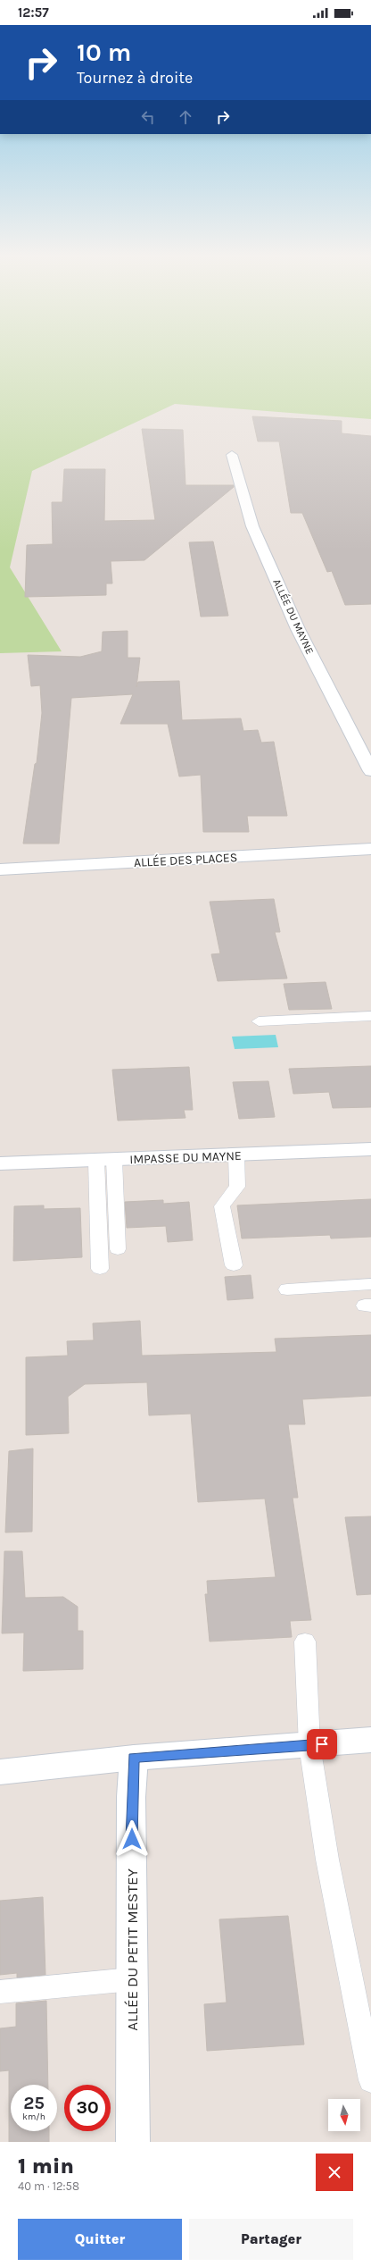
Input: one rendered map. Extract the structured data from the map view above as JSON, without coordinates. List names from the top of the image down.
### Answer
{
  "streets": {
    "street": [
      "ALLÉE DU MAYNE",
      "ALLÉE DES PLACES",
      "IMPASSE DU MAYNE",
      "ALLÉE DU PETIT MESTEY"
    ]
  },
  "north": "bottom",
  "page": {
    "status": "12:57",
    "turn": ["10 m", "Tournez à droite"],
    "speed": "25 km/h",
    "limit": "30",
    "heading": ["1 min", "40 m · 12:58"],
    "buttons": ["Quitter", "Partager"]
  }
}
